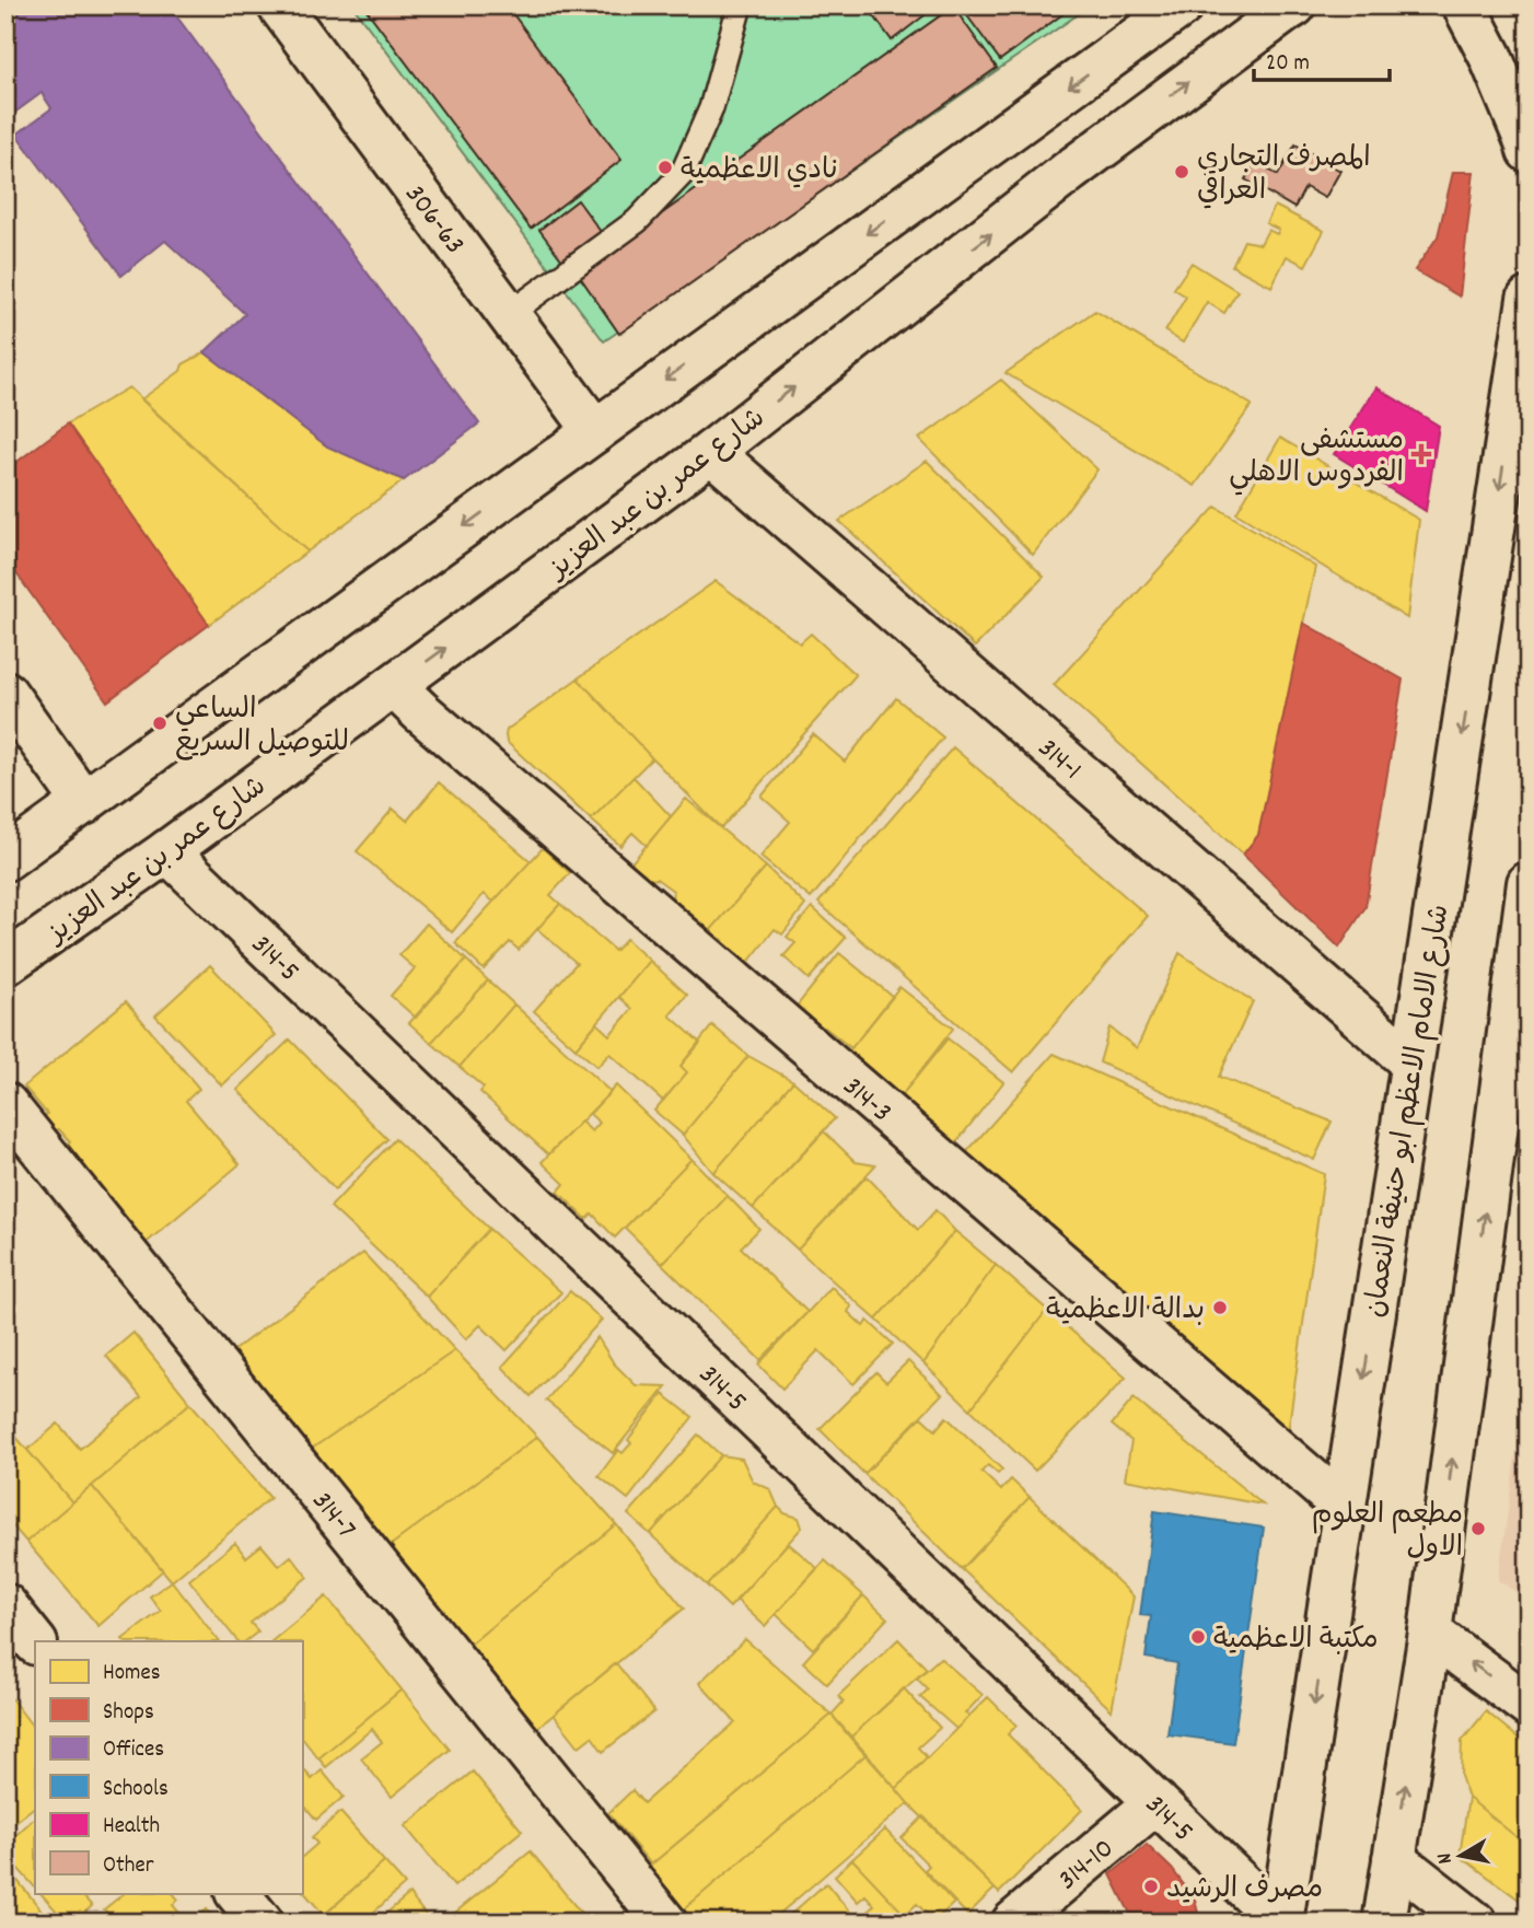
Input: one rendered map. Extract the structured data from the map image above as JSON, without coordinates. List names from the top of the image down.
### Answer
{
  "streets": {
    "street": [
      "306-63",
      "شارع عمر بن عبد العزيز",
      "314-1",
      "314-5",
      "314-3",
      "شارع الامام الاعظم ابو حنيفة النعمان",
      "314-7",
      "314-10"
    ]
  },
  "crossings": [
    ["شارع عمر بن عبد العزيز", "314-1"],
    ["شارع عمر بن عبد العزيز", "314-5"],
    ["شارع عمر بن عبد العزيز", "314-3"],
    ["314-1", "شارع الامام الاعظم ابو حنيفة النعمان"],
    ["314-5", "شارع الامام الاعظم ابو حنيفة النعمان"],
    ["314-5", "314-10"],
    ["314-3", "شارع الامام الاعظم ابو حنيفة النعمان"]
  ],
  "places": {
    "other": [
      "نادي الاعظمية",
      "المصرف التجاري العراقي",
      "الساعي للتوصيل السريع",
      "بدالة الاعظمية",
      "مطعم العلوم الاول",
      "مكتبة الاعظمية",
      "مصرف الرشيد"
    ],
    "health": ["مستشفى الفردوس الاهلي"]
  },
  "legend": [
    "Homes",
    "Shops",
    "Offices",
    "Schools",
    "Health",
    "Other"
  ],
  "scale_bar": "20 m",
  "north": "left"
}
